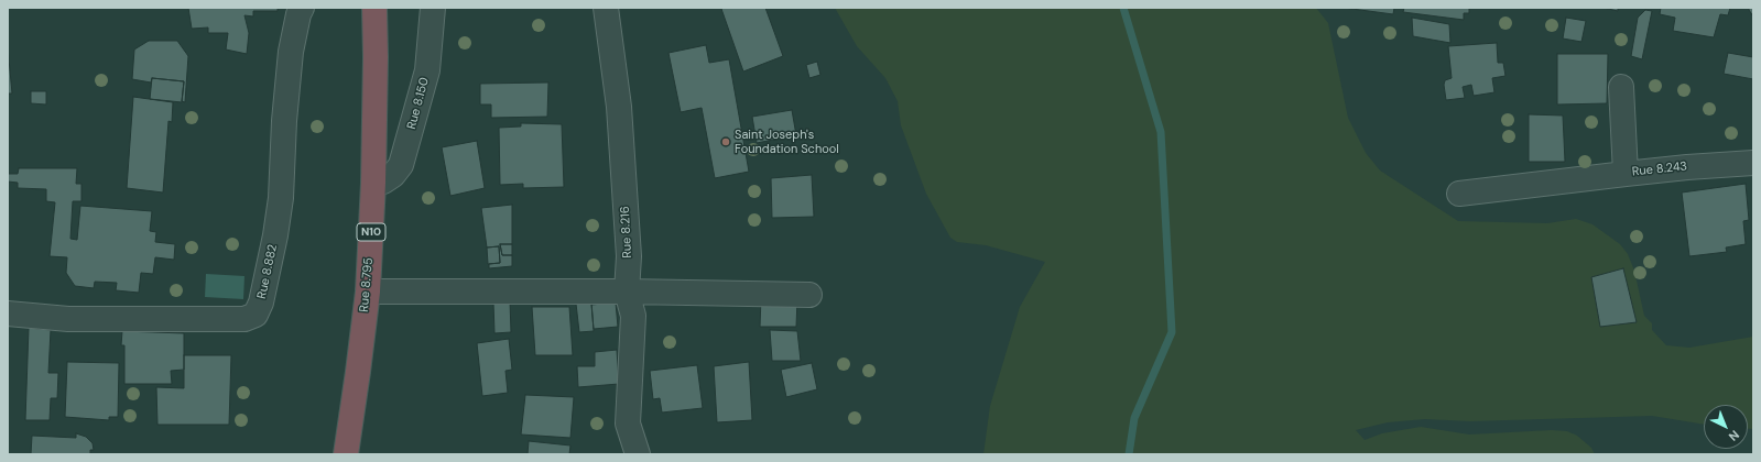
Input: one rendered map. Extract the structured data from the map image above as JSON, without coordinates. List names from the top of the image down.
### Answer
{
  "streets": {
    "highway": ["N10", "Rue 8.795"],
    "street": [
      "Rue 8.150",
      "Rue 8.243",
      "Rue 8.216",
      "Rue 8.882"
    ]
  },
  "crossings": [
    ["Rue 8.150", "Rue 8.795"]
  ],
  "places": ["Saint Joseph's Foundation School"],
  "north": "bottom right"
}
